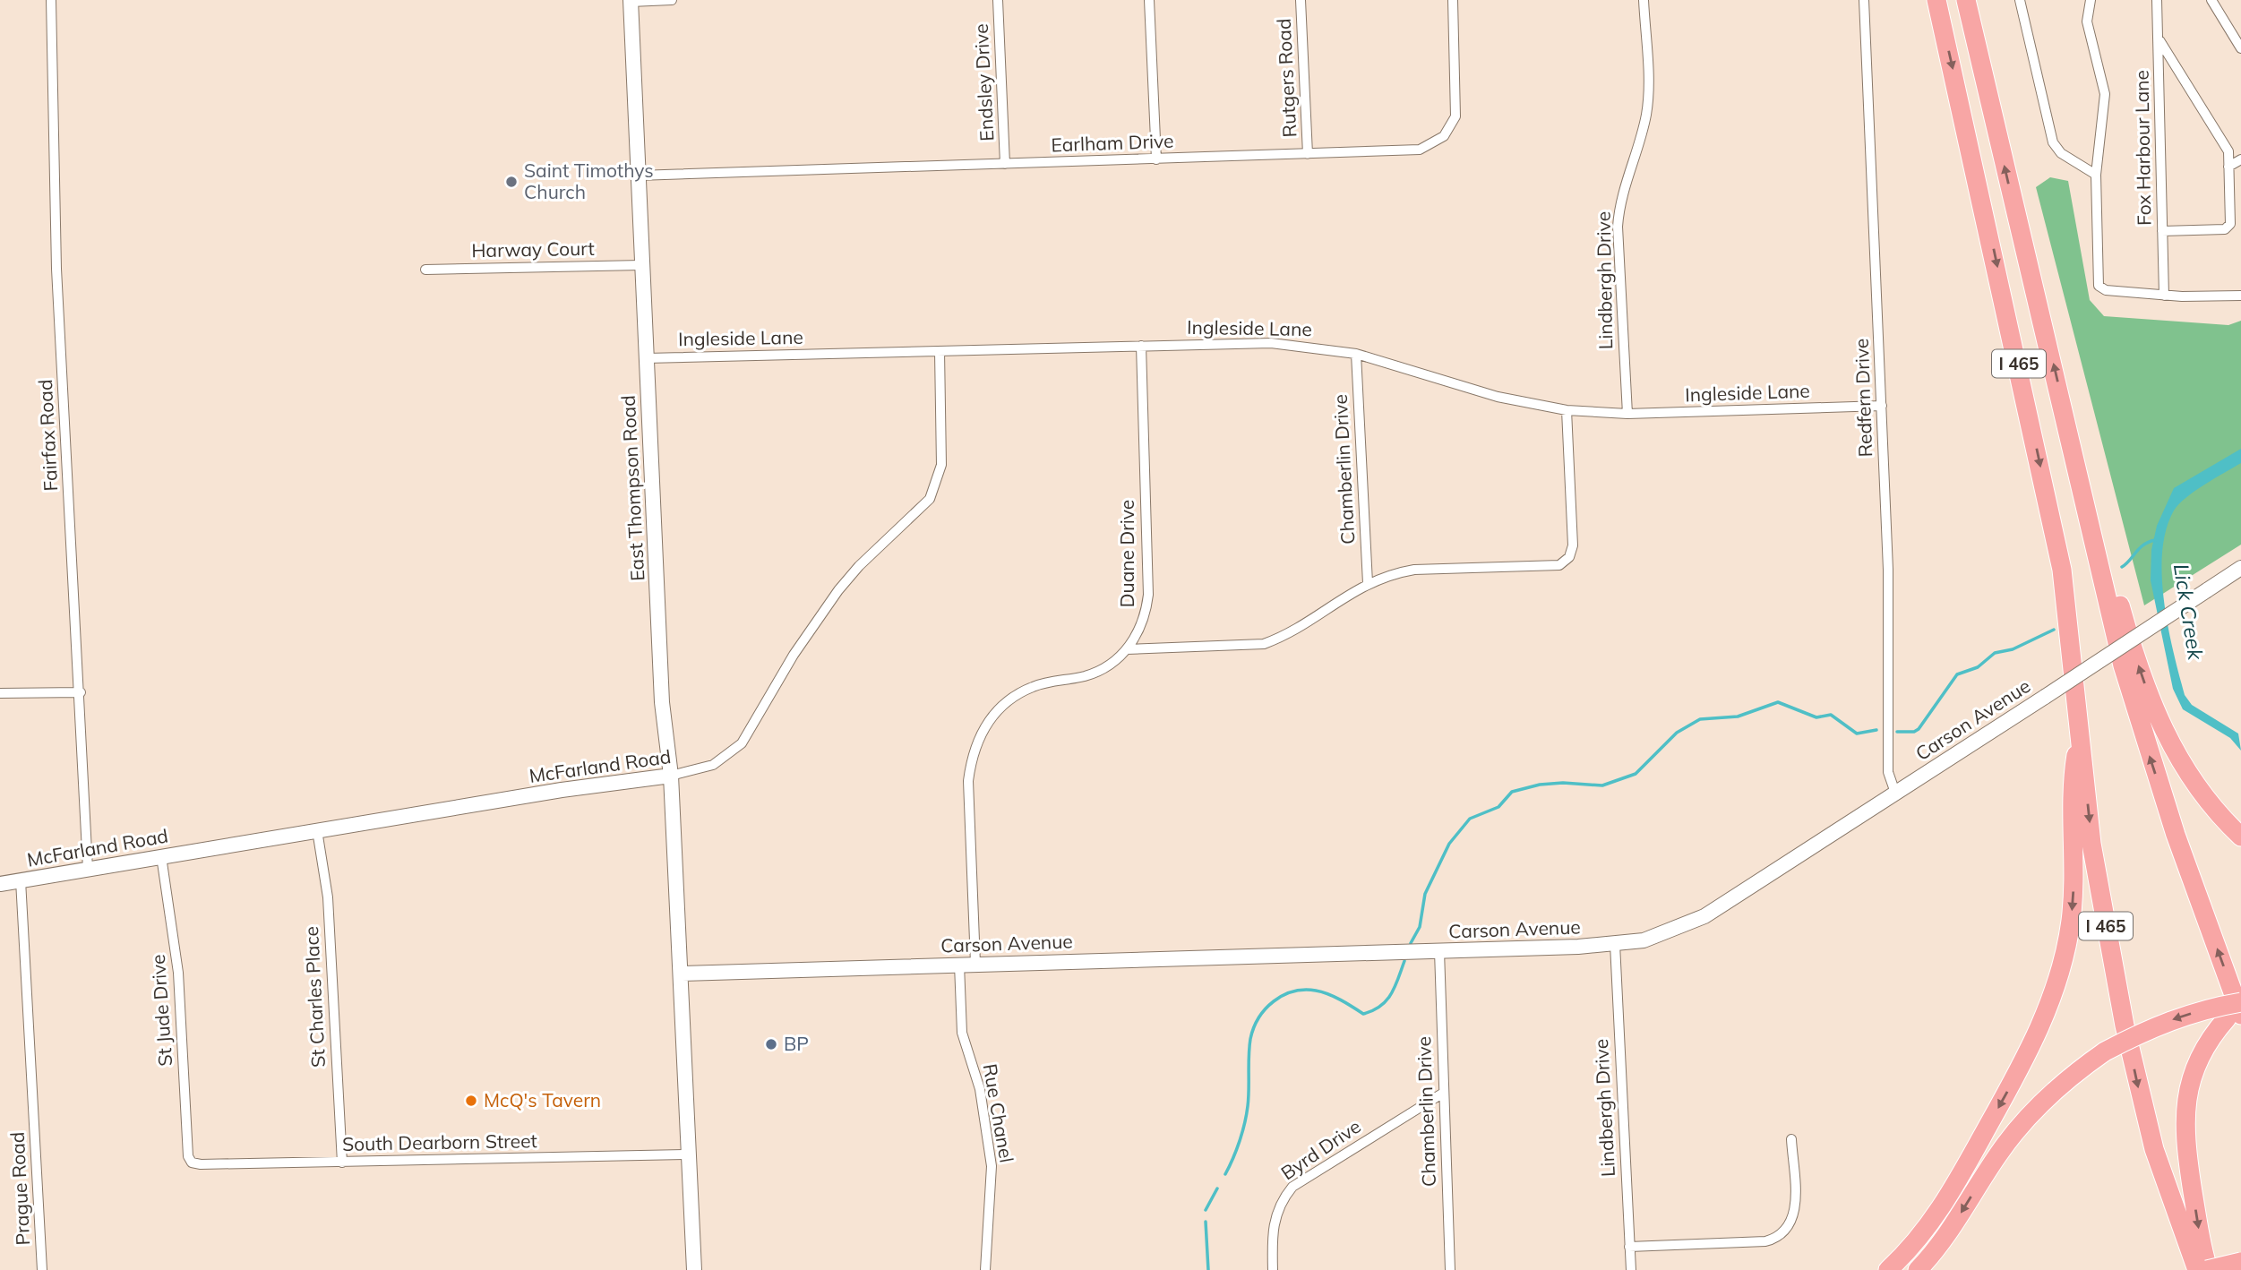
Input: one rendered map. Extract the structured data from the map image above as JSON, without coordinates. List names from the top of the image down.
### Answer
{
  "streets": {
    "highway": ["I 465"],
    "main road": ["East Thompson Road", "Carson Avenue", "McFarland Road"],
    "street": [
      "Rutgers Road",
      "Endsley Drive",
      "Earlham Drive",
      "Fox Harbour Lane",
      "Harway Court",
      "Lindbergh Drive",
      "Ingleside Lane",
      "Redfern Drive",
      "Fairfax Road",
      "Chamberlin Drive",
      "Duane Drive",
      "St Charles Place",
      "St Jude Drive",
      "Rue Chanel",
      "South Dearborn Street",
      "Byrd Drive",
      "Prague Road"
    ]
  },
  "crossings": [
    ["Rutgers Road", "Earlham Drive"],
    ["Endsley Drive", "Earlham Drive"],
    ["Earlham Drive", "East Thompson Road"],
    ["Harway Court", "East Thompson Road"],
    ["Lindbergh Drive", "Ingleside Lane"],
    ["Lindbergh Drive", "Carson Avenue"],
    ["Ingleside Lane", "Redfern Drive"],
    ["Ingleside Lane", "Chamberlin Drive"],
    ["Ingleside Lane", "East Thompson Road"],
    ["Ingleside Lane", "Duane Drive"],
    ["Ingleside Lane", "McFarland Road"],
    ["Redfern Drive", "Carson Avenue"],
    ["Fairfax Road", "McFarland Road"],
    ["Chamberlin Drive", "Carson Avenue"],
    ["Chamberlin Drive", "Byrd Drive"],
    ["East Thompson Road", "Carson Avenue"],
    ["East Thompson Road", "McFarland Road"],
    ["East Thompson Road", "South Dearborn Street"],
    ["Duane Drive", "Carson Avenue"],
    ["Carson Avenue", "Rue Chanel"],
    ["McFarland Road", "St Charles Place"],
    ["McFarland Road", "St Jude Drive"],
    ["McFarland Road", "Prague Road"],
    ["St Charles Place", "South Dearborn Street"],
    ["St Jude Drive", "South Dearborn Street"]
  ],
  "water": ["Lick Creek"],
  "places": ["Saint Timothys Church", "BP", "McQ's Tavern"]
}
